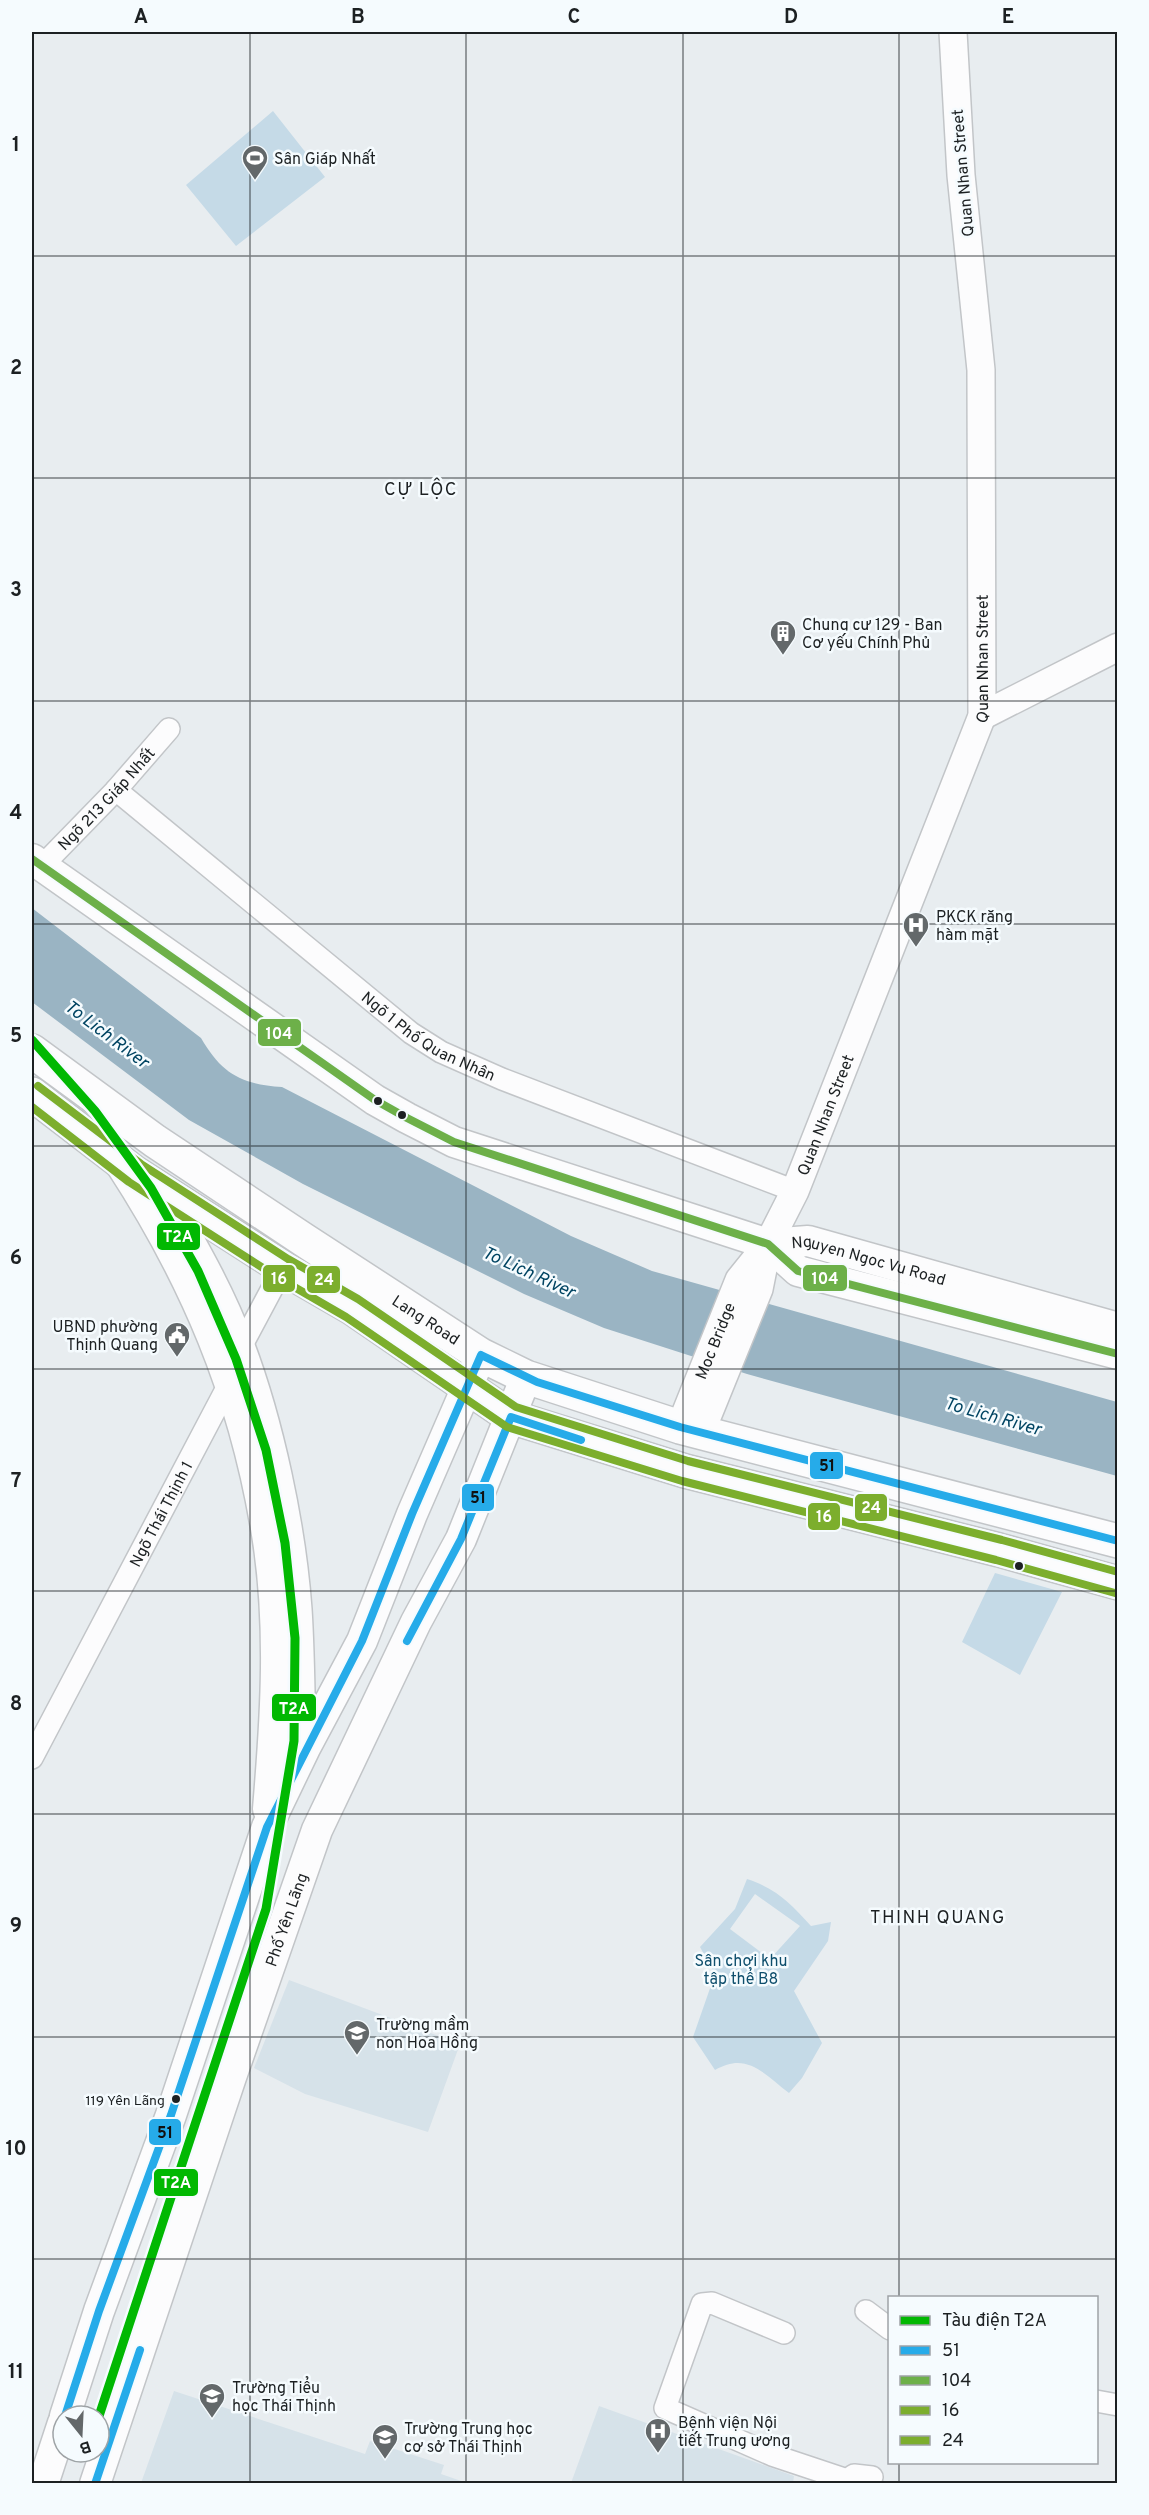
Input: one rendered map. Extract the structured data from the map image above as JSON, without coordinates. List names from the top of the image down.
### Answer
{
  "streets": {
    "main road": ["Nguyen Ngoc Vu Road", "Lang Road", "Phố Yên Lãng"],
    "street": [
      "Quan Nhan Street",
      "Ngõ 213 Giáp Nhất",
      "Ngõ 1 Phố Quan Nhân",
      "Moc Bridge",
      "Ngõ Thái Thịnh 1"
    ]
  },
  "crossings": [
    ["Quan Nhan Street", "Ngõ 1 Phố Quan Nhân"],
    ["Quan Nhan Street", "Nguyen Ngoc Vu Road"],
    ["Quan Nhan Street", "Moc Bridge"],
    ["Ngõ 213 Giáp Nhất", "Ngõ 1 Phố Quan Nhân"],
    ["Lang Road", "Moc Bridge"],
    ["Lang Road", "Ngõ Thái Thịnh 1"],
    ["Lang Road", "Phố Yên Lãng"]
  ],
  "districts": ["CỰ LỘC", "THINH QUANG"],
  "water": ["To Lich River"],
  "parks": ["Sân chơi khu tập thể B8"],
  "places": {
    "sports": ["Sân Giáp Nhất"],
    "building": ["Chung cư 129 - Ban Cơ yếu Chính Phủ"],
    "hospital": ["PKCK răng hàm mặt", "Bệnh viện Nội tiết Trung ương"],
    "public building": ["UBND phường Thịnh Quang"],
    "school or university": ["Trường mầm non Hoa Hồng", "Trường Tiểu học Thái Thịnh", "Trường Trung học cơ sở Thái Thịnh"],
    "other": ["119 Yên Lãng"]
  },
  "lines": [
    "transit line 104",
    "metro line T2A",
    "transit line 24",
    "transit line 16",
    "transit line 51"
  ],
  "legend": [
    "Tàu điện T2A",
    "51",
    "104",
    "16",
    "24"
  ],
  "north": "bottom",
  "grid": {
    "columns": [
      "A",
      "B",
      "C",
      "D",
      "E"
    ],
    "rows": [
      "1",
      "2",
      "3",
      "4",
      "5",
      "6",
      "7",
      "8",
      "9",
      "10",
      "11"
    ]
  }
}
